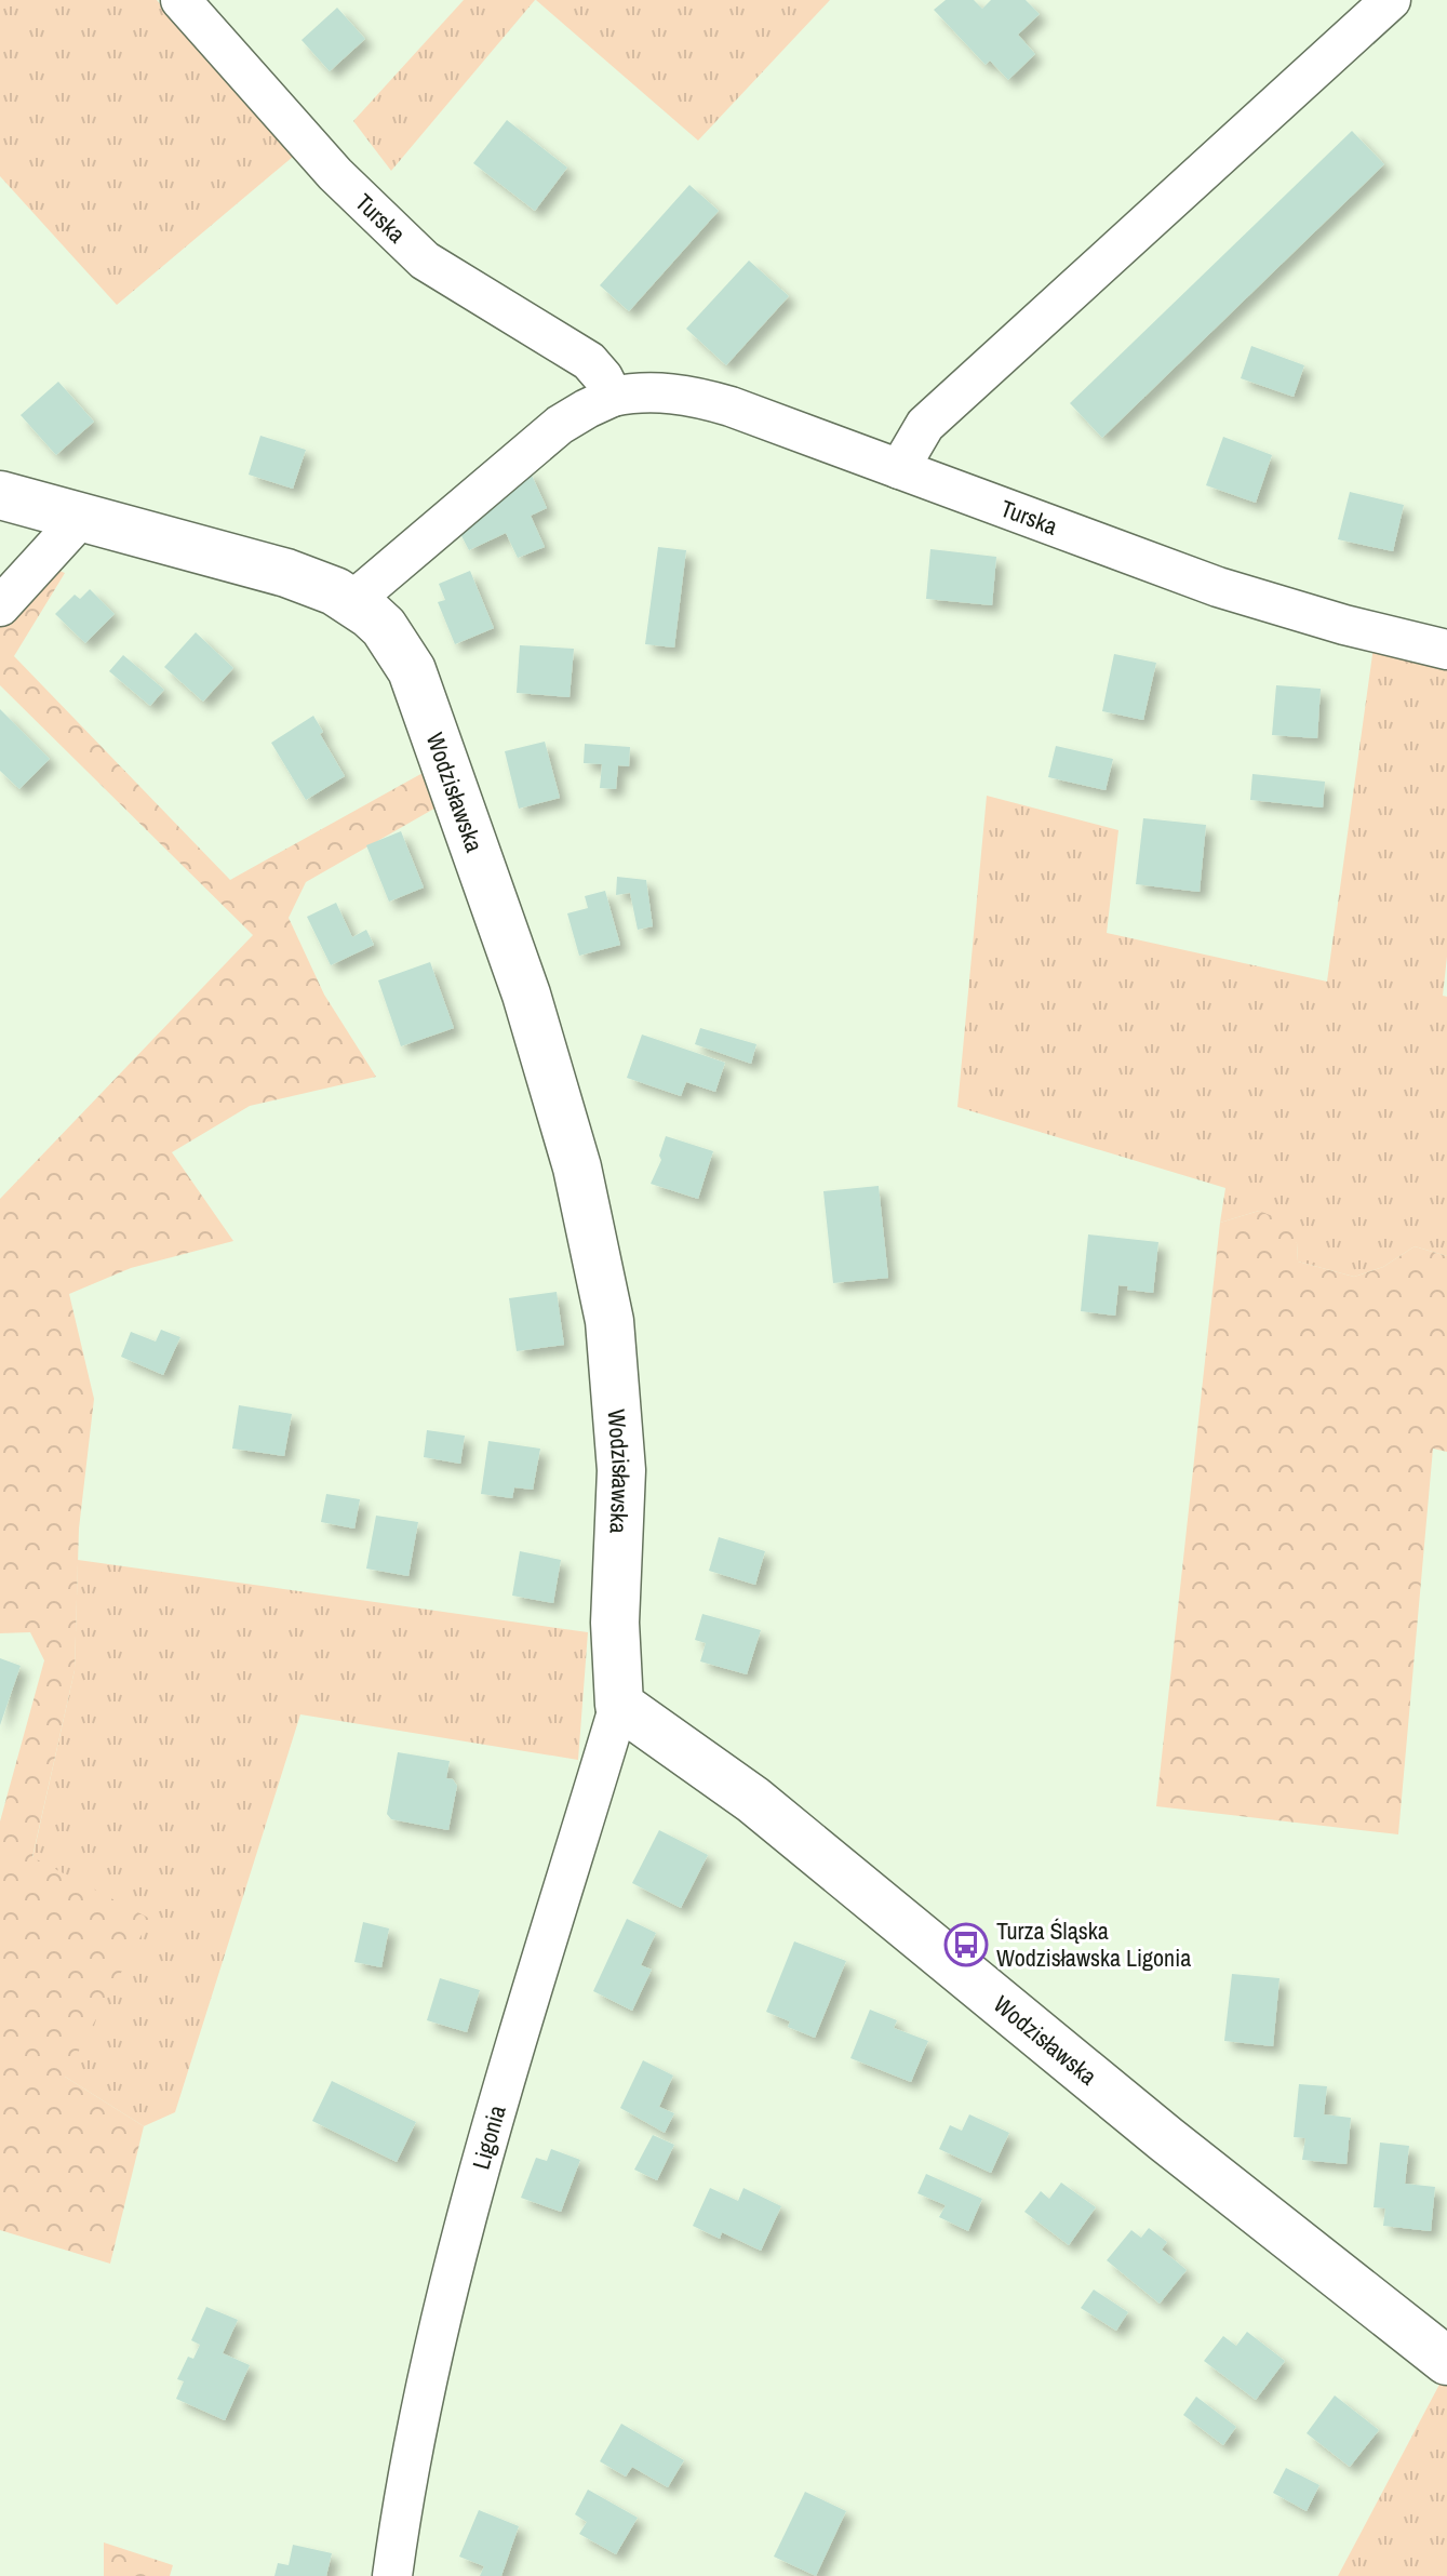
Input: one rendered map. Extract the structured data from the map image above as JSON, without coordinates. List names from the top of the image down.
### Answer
{
  "streets": {
    "street": ["Turska", "Wodzisławska", "Ligonia"]
  },
  "crossings": [
    ["Turska", "Wodzisławska"],
    ["Wodzisławska", "Ligonia"]
  ],
  "places": {
    "bus stop": ["Turza Śląska Wodzisławska Ligonia"]
  }
}
